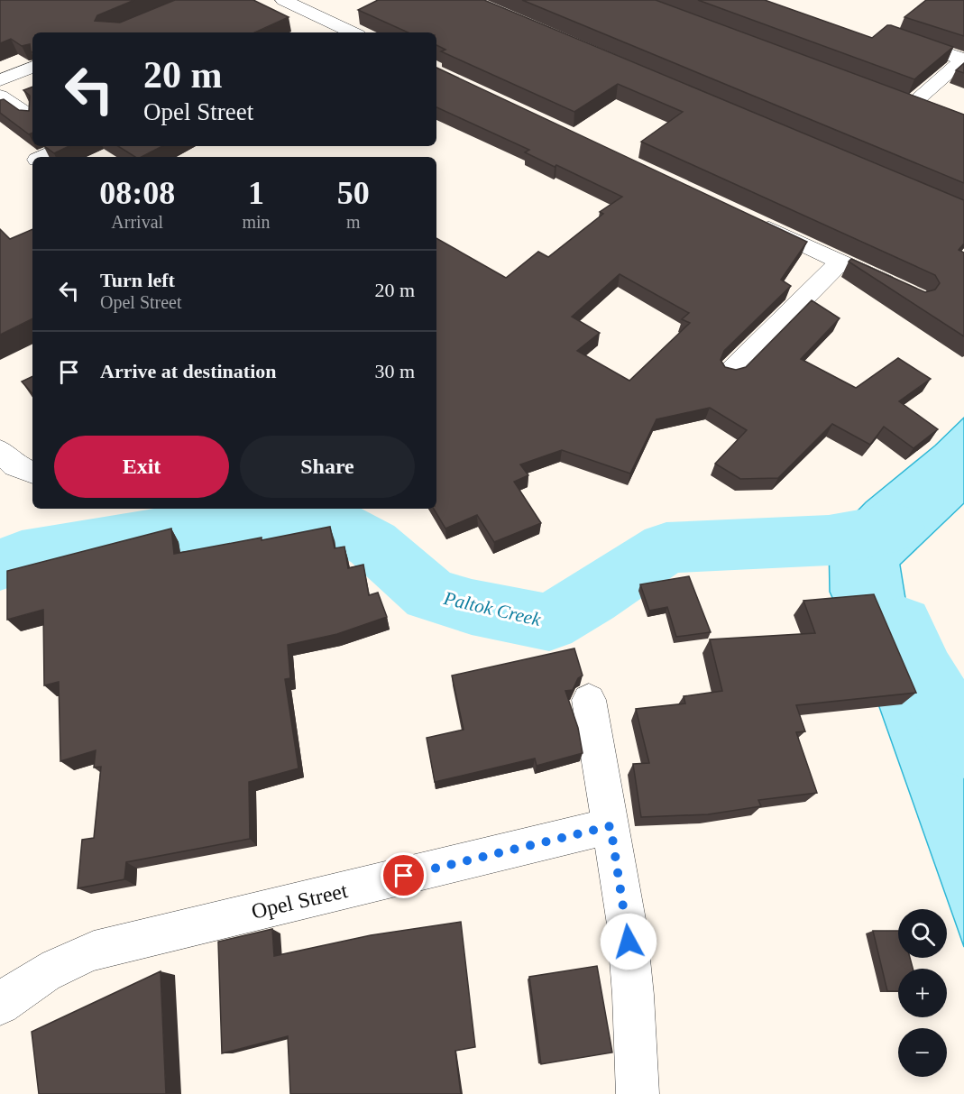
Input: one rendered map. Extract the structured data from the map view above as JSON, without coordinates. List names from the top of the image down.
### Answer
{
  "streets": {
    "street": ["Opel Street"]
  },
  "water": ["Paltok Creek"],
  "page": {
    "turn": ["20 m", "Opel Street"],
    "eta": [
      "08:08",
      "Arrival",
      "1",
      "min",
      "50",
      "m"
    ],
    "list": [
      {
        "name": "Turn left",
        "note": "Opel Street",
        "value": "20 m"
      },
      {
        "name": "Arrive at destination",
        "value": "30 m"
      }
    ],
    "buttons": ["Exit", "Share"],
    "map_buttons": ["+", "−"]
  }
}
